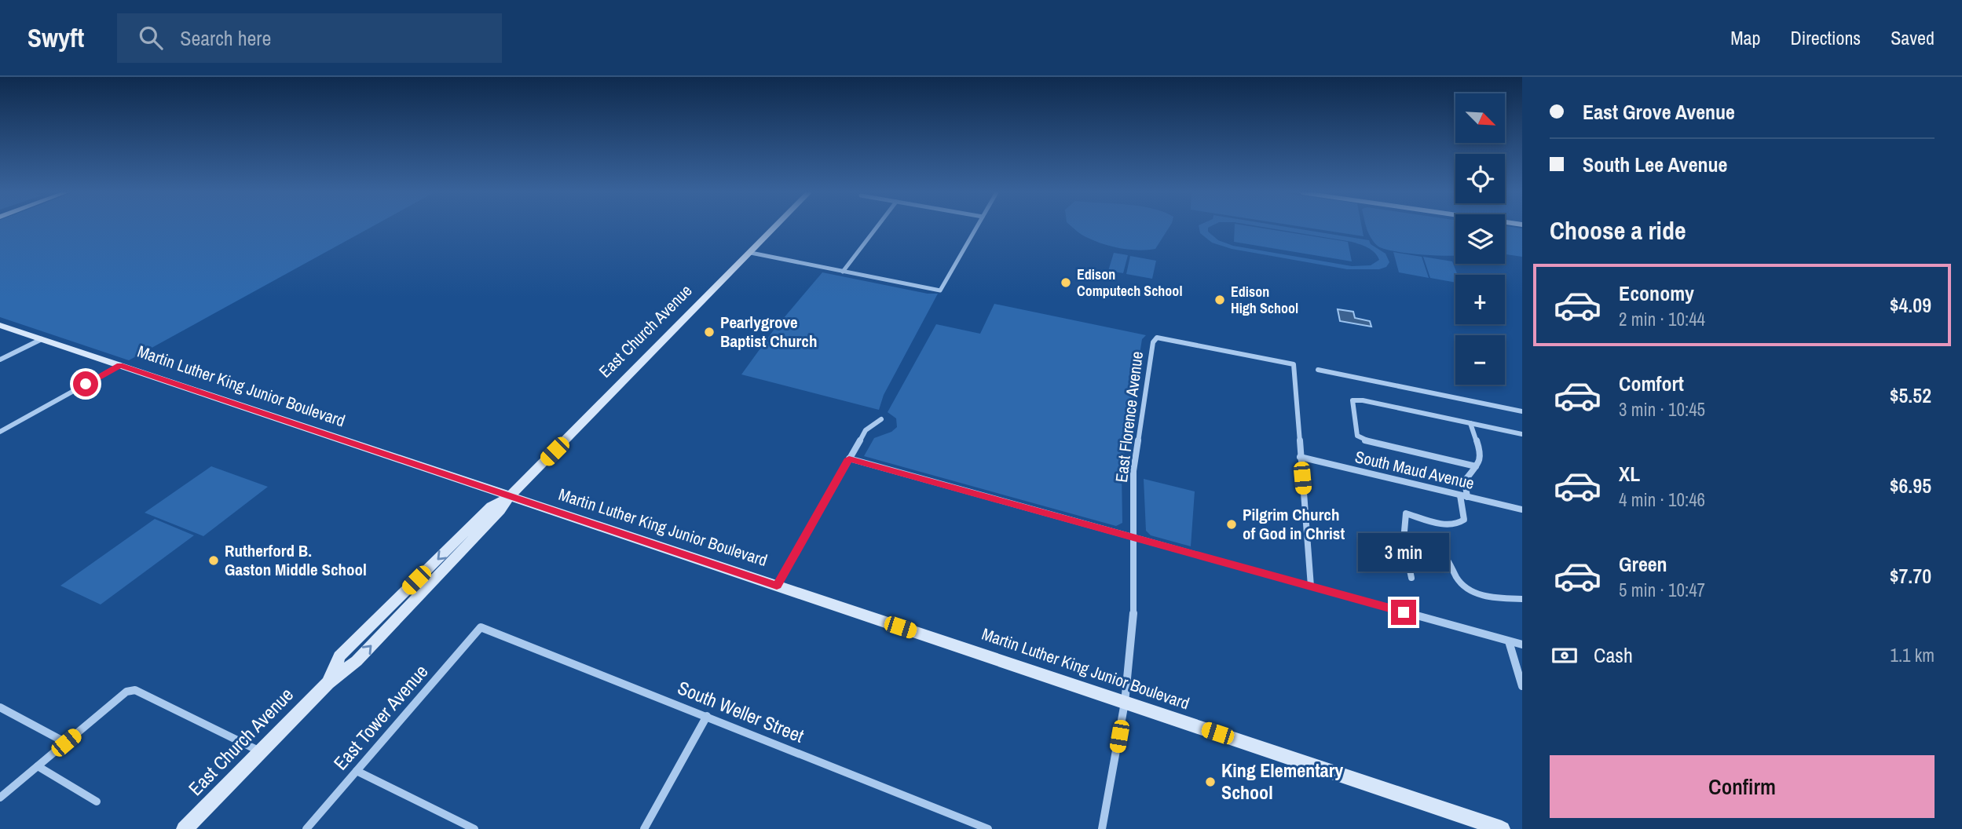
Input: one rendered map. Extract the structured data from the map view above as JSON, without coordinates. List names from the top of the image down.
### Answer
{
  "streets": {
    "street": [
      "East Church Avenue",
      "Martin Luther King Junior Boulevard",
      "East Florence Avenue",
      "South Maud Avenue",
      "South Weller Street",
      "East Tower Avenue"
    ]
  },
  "crossings": [
    ["East Church Avenue", "Martin Luther King Junior Boulevard"],
    ["Martin Luther King Junior Boulevard", "East Florence Avenue"],
    ["East Florence Avenue", "South Maud Avenue"],
    ["South Weller Street", "East Tower Avenue"]
  ],
  "places": [
    "Edison Computech School",
    "Edison High School",
    "Pearlygrove Baptist Church",
    "Pilgrim Church of God in Christ",
    "Rutherford B. Gaston Middle School",
    "King Elementary School"
  ],
  "north": "bottom right",
  "page": {
    "header": "Swyft",
    "search": "Search here",
    "nav": ["Map", "Directions", "Saved"],
    "banner": ["East Grove Avenue", "South Lee Avenue"],
    "map_buttons": ["+", "−"],
    "heading": "Choose a ride",
    "list": [
      {
        "name": "Economy",
        "note": "2 min · 10:44",
        "value": "$4.09"
      },
      {
        "name": "Comfort",
        "note": "3 min · 10:45",
        "value": "$5.52"
      },
      {
        "name": "XL",
        "note": "4 min · 10:46",
        "value": "$6.95"
      },
      {
        "name": "Green",
        "note": "5 min · 10:47",
        "value": "$7.70"
      }
    ],
    "bubble": "3 min",
    "pay": ["Cash", "1.1 km"],
    "buttons": "Confirm"
  }
}
